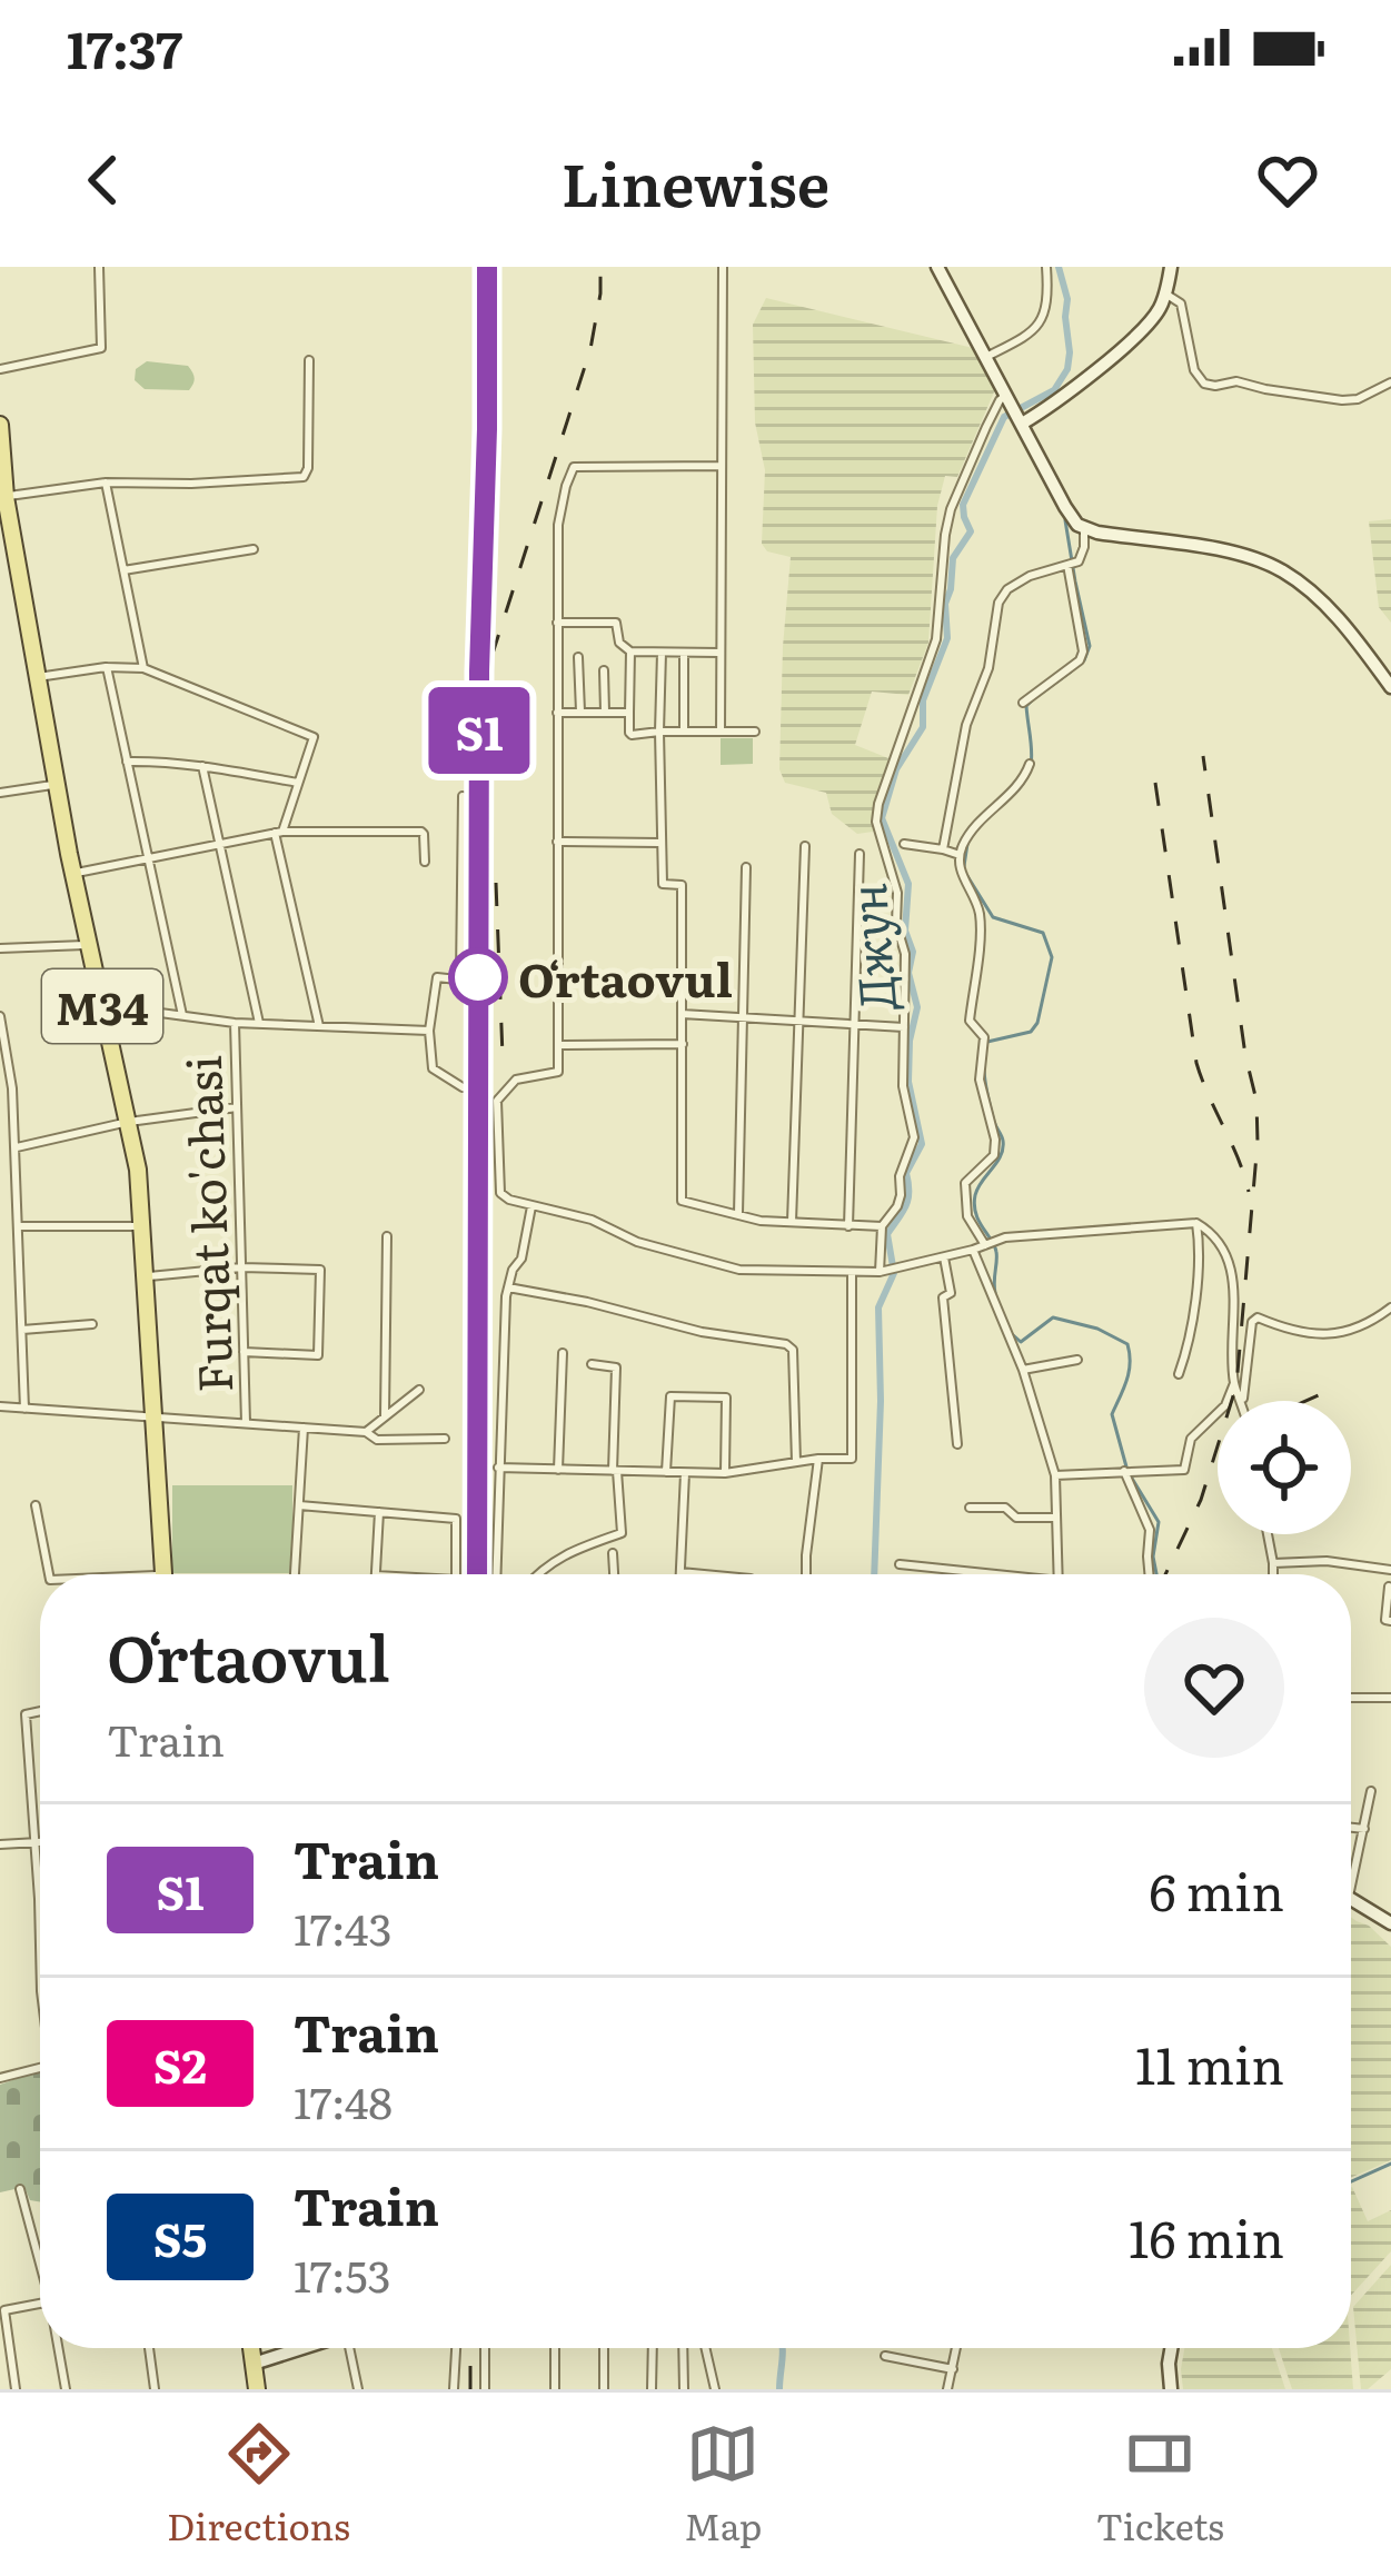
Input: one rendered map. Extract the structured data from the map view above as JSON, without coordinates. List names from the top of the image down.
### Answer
{
  "streets": {
    "main road": ["M34"],
    "street": ["Furqat ko'chasi"]
  },
  "water": ["Джун"],
  "places": ["Oʻrtaovul"],
  "page": {
    "status": "17:37",
    "header": "Linewise",
    "on_map": "S1",
    "heading": ["Oʻrtaovul", "Train"],
    "list": [
      {
        "mark": "S1",
        "name": "Train",
        "note": "17:43",
        "value": "6 min"
      },
      {
        "mark": "S2",
        "name": "Train",
        "note": "17:48",
        "value": "11 min"
      },
      {
        "mark": "S5",
        "name": "Train",
        "note": "17:53",
        "value": "16 min"
      }
    ],
    "tabs": ["Directions", "Map", "Tickets"]
  }
}
